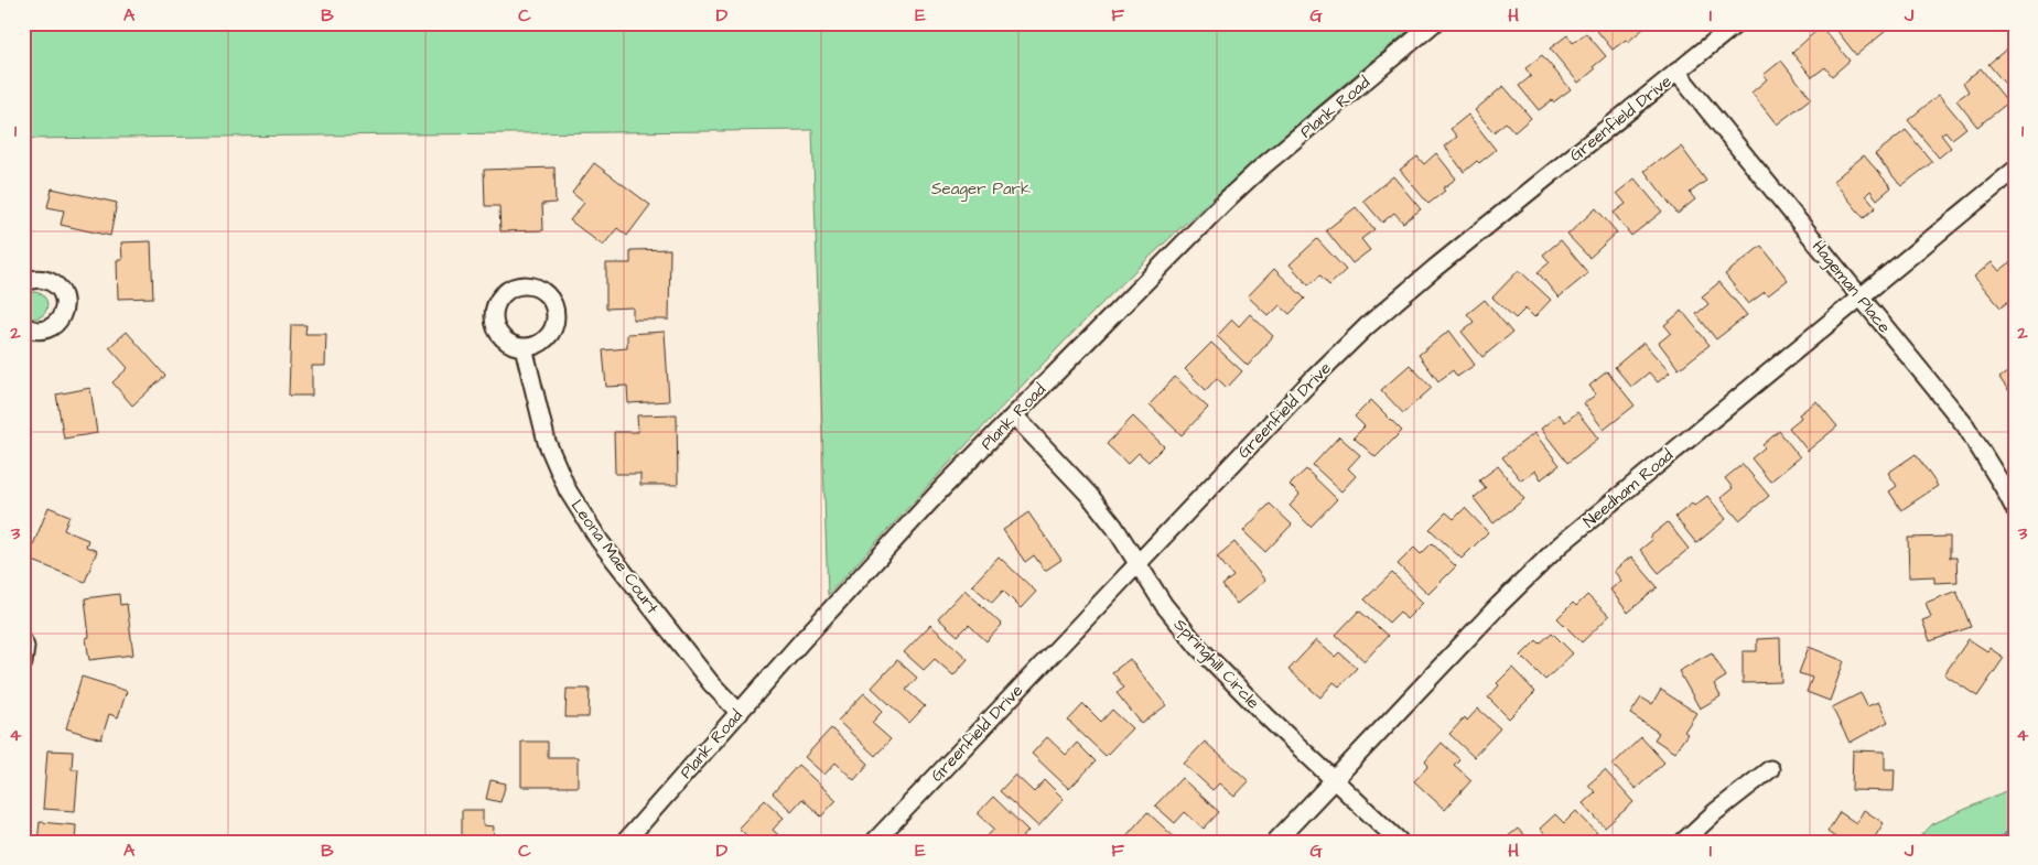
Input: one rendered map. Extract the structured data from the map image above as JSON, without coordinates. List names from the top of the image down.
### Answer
{
  "streets": {
    "street": [
      "Plank Road",
      "Greenfield Drive",
      "Hageman Place",
      "Needham Road",
      "Leona Mae Court",
      "Springhill Circle"
    ]
  },
  "crossings": [
    ["Plank Road", "Leona Mae Court"],
    ["Plank Road", "Springhill Circle"],
    ["Greenfield Drive", "Hageman Place"],
    ["Greenfield Drive", "Springhill Circle"],
    ["Hageman Place", "Needham Road"],
    ["Needham Road", "Springhill Circle"]
  ],
  "parks": ["Seager Park"],
  "grid": {
    "columns": [
      "A",
      "B",
      "C",
      "D",
      "E",
      "F",
      "G",
      "H",
      "I",
      "J"
    ],
    "rows": [
      "1",
      "2",
      "3",
      "4"
    ]
  }
}
